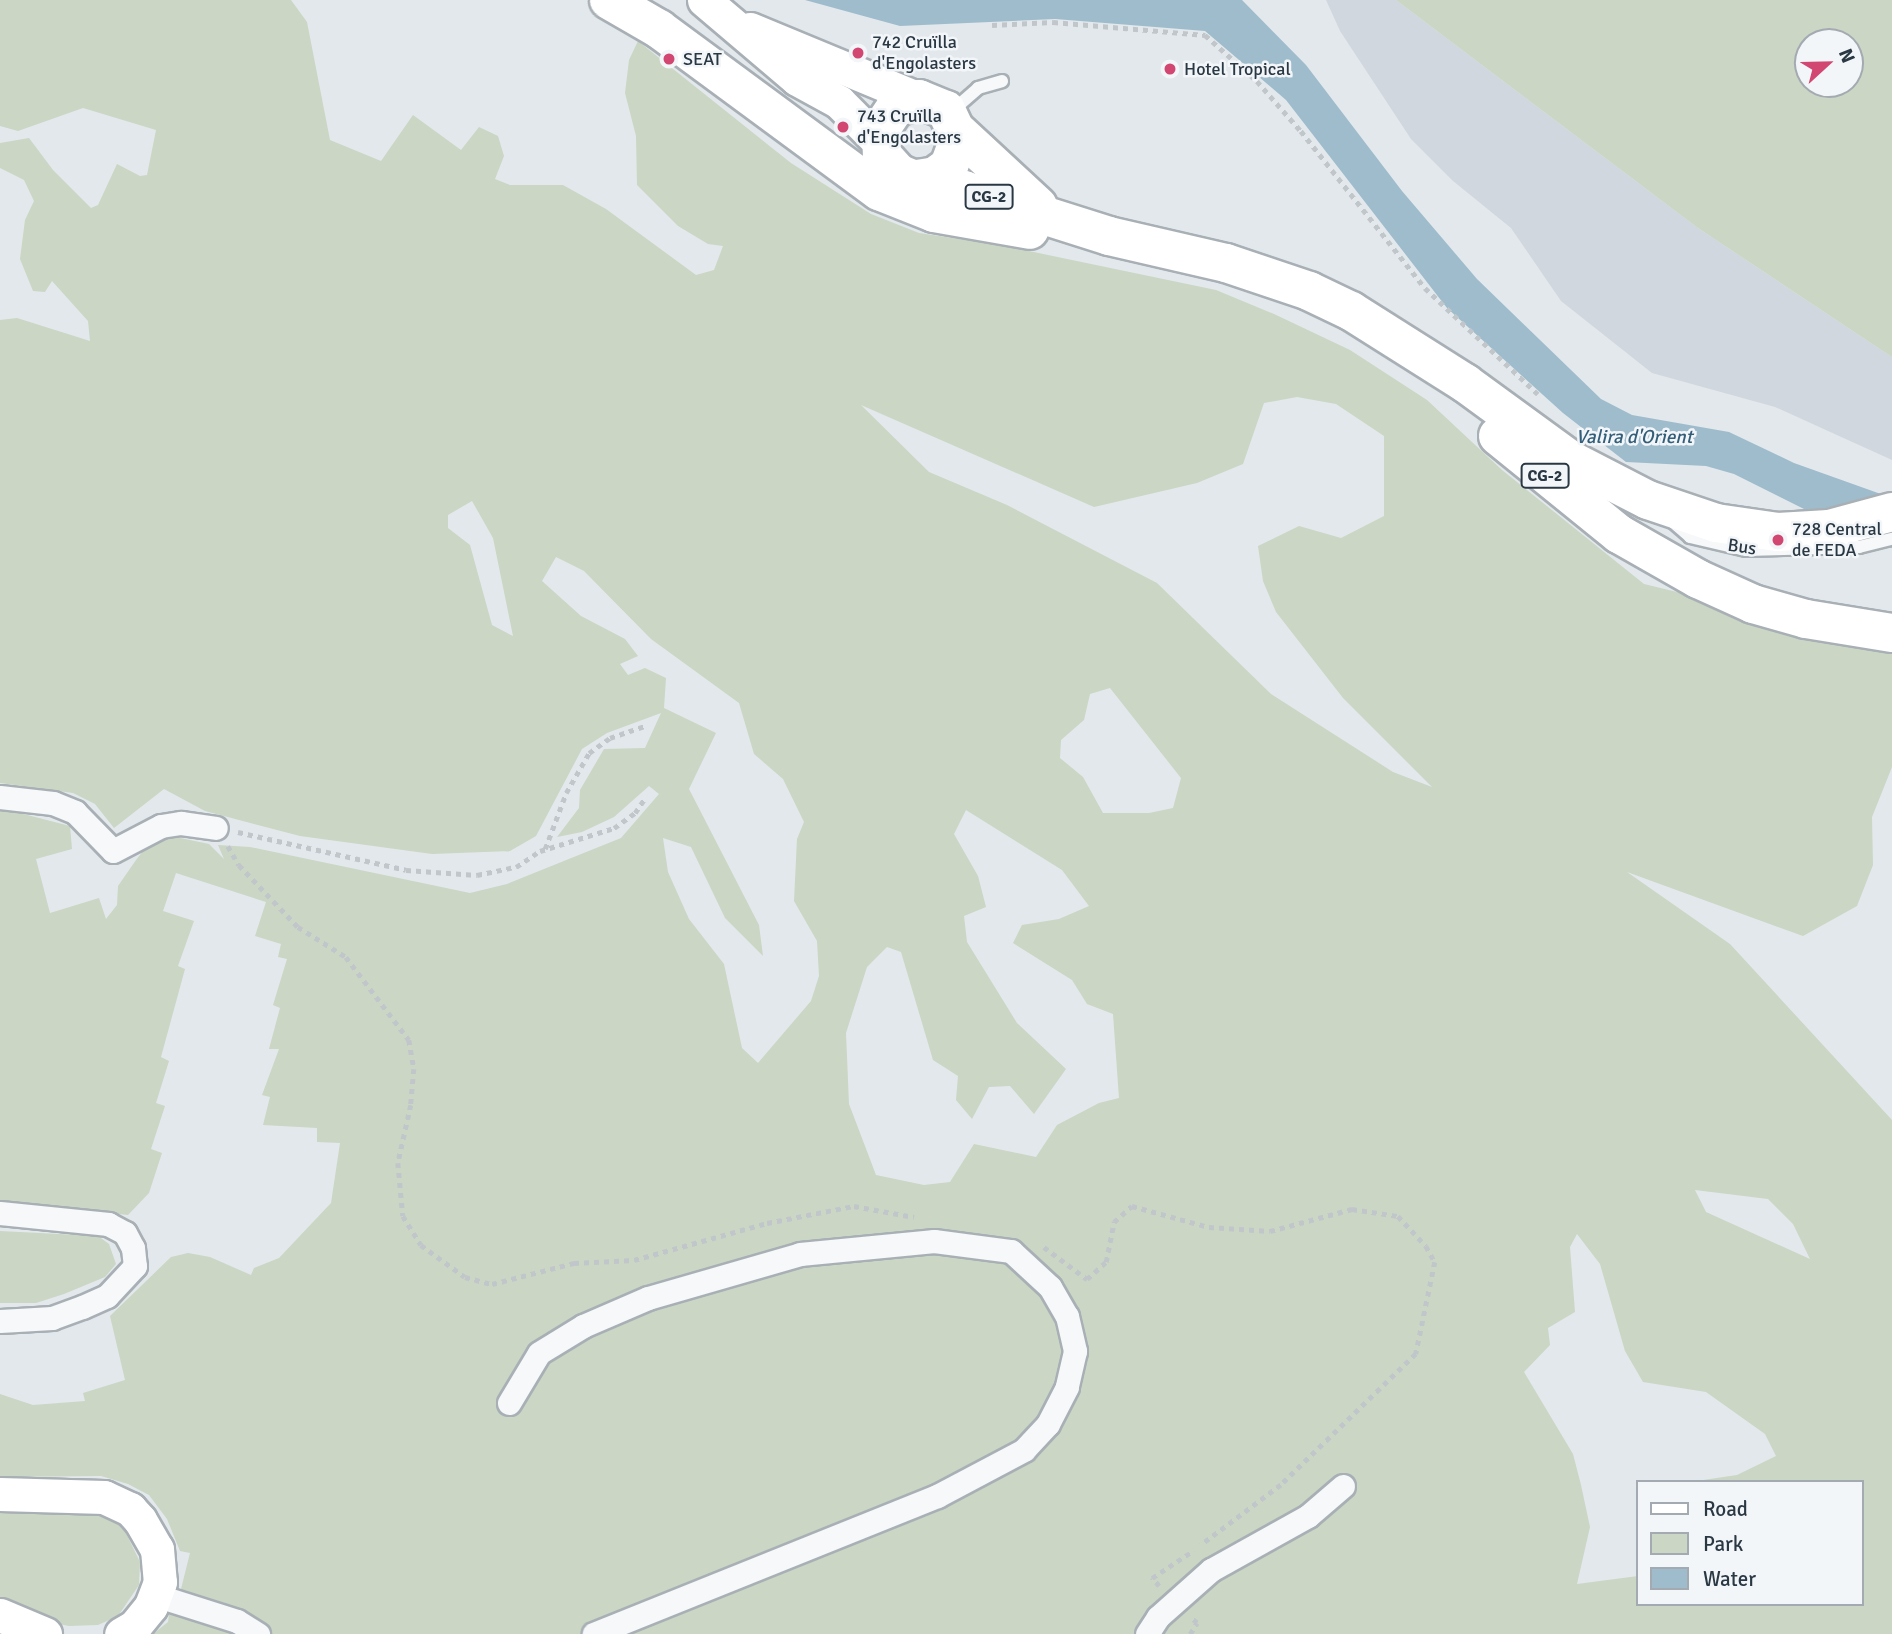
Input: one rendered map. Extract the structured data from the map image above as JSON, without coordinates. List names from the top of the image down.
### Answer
{
  "streets": {
    "highway": ["CG-2"]
  },
  "water": ["Valira d'Orient"],
  "places": [
    "742 Cruïlla d'Engolasters",
    "SEAT",
    "Hotel Tropical",
    "743 Cruïlla d'Engolasters",
    "728 Central de FEDA"
  ],
  "legend": ["Road", "Park", "Water"],
  "north": "right"
}
